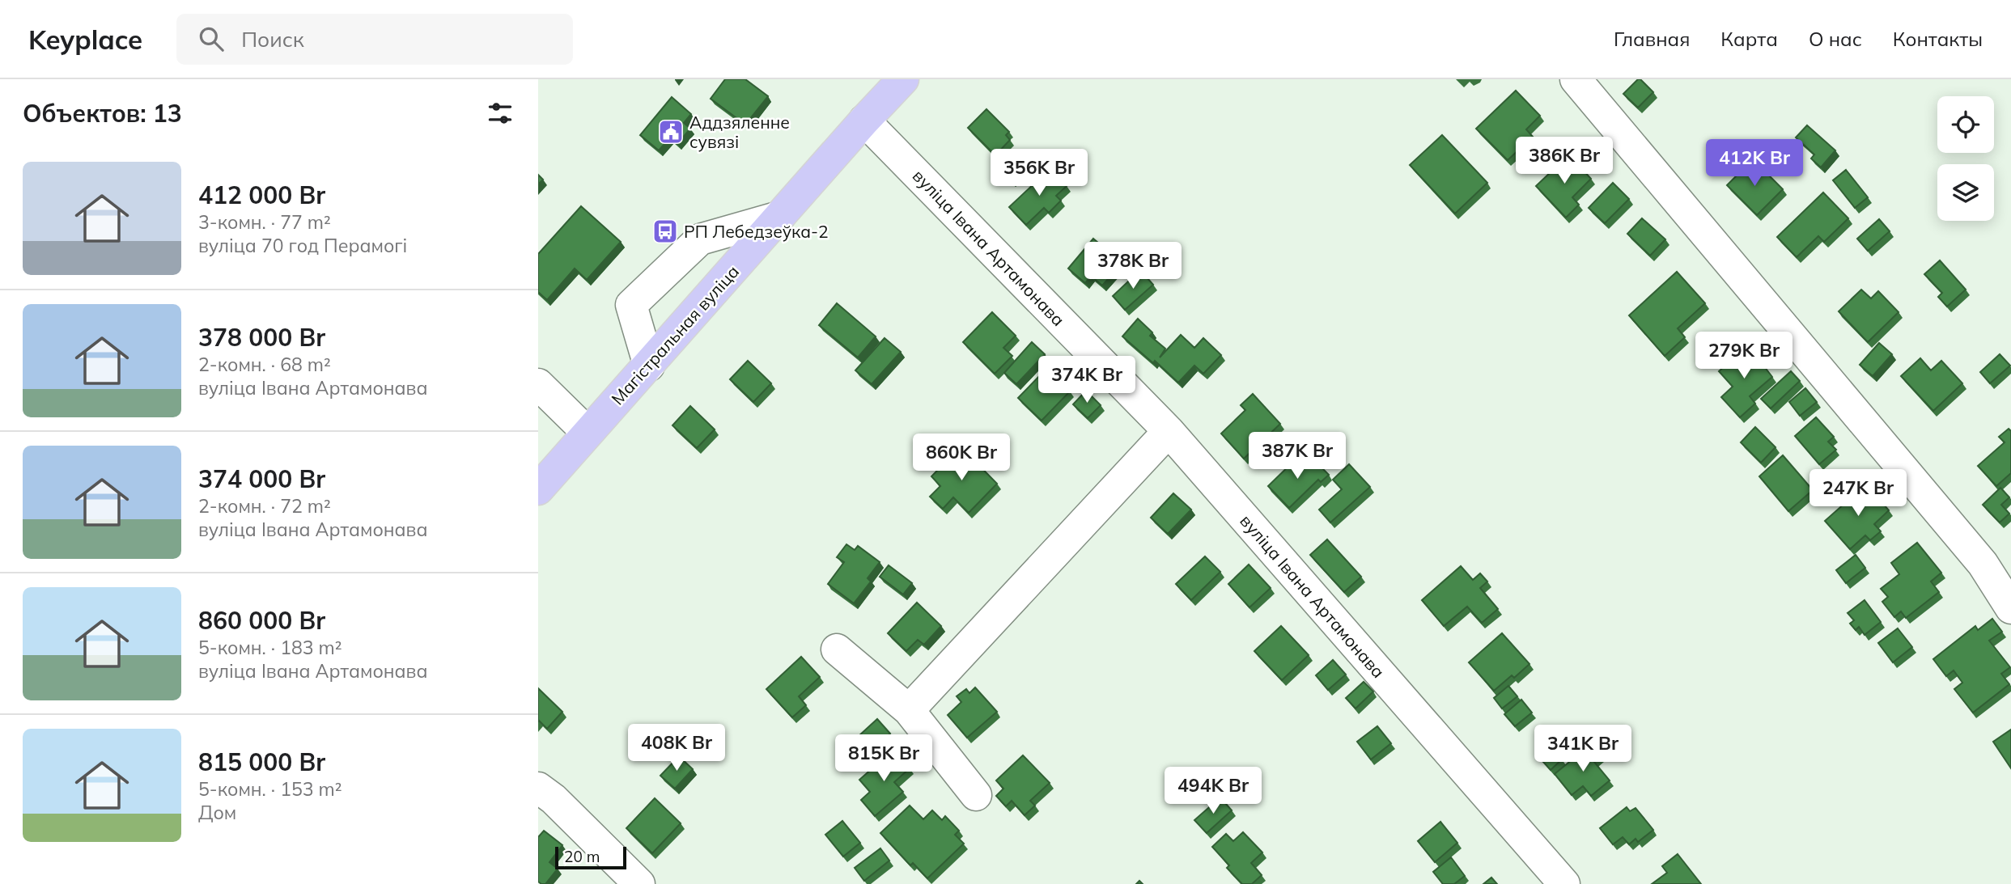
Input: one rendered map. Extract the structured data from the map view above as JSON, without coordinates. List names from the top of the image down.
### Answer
{
  "streets": {
    "main road": ["Магістральная вуліца"],
    "street": ["вуліца Івана Артамонава"]
  },
  "crossings": [
    ["вуліца Івана Артамонава", "Магістральная вуліца"]
  ],
  "places": {
    "public building": ["Аддзяленне сувязі"],
    "bus stop": ["РП Лебедзеўка-2"]
  },
  "scale_bar": "20 m",
  "page": {
    "header": "Keyplace",
    "search": "Поиск",
    "nav": [
      "Главная",
      "Карта",
      "О нас",
      "Контакты"
    ],
    "heading": "Объектов: 13",
    "price": [
      "386K Br",
      "412K Br",
      "356K Br",
      "378K Br",
      "279K Br",
      "374K Br",
      "387K Br",
      "860K Br",
      "247K Br",
      "408K Br",
      "341K Br",
      "815K Br",
      "494K Br"
    ],
    "list": [
      {
        "name": "412 000 Br",
        "note": "3-комн. · 77 m² · вуліца 70 год Перамогі"
      },
      {
        "name": "378 000 Br",
        "note": "2-комн. · 68 m² · вуліца Івана Артамонава"
      },
      {
        "name": "374 000 Br",
        "note": "2-комн. · 72 m² · вуліца Івана Артамонава"
      },
      {
        "name": "860 000 Br",
        "note": "5-комн. · 183 m² · вуліца Івана Артамонава"
      },
      {
        "name": "815 000 Br",
        "note": "5-комн. · 153 m² · Дом"
      }
    ],
    "scale": "20 m"
  }
}
